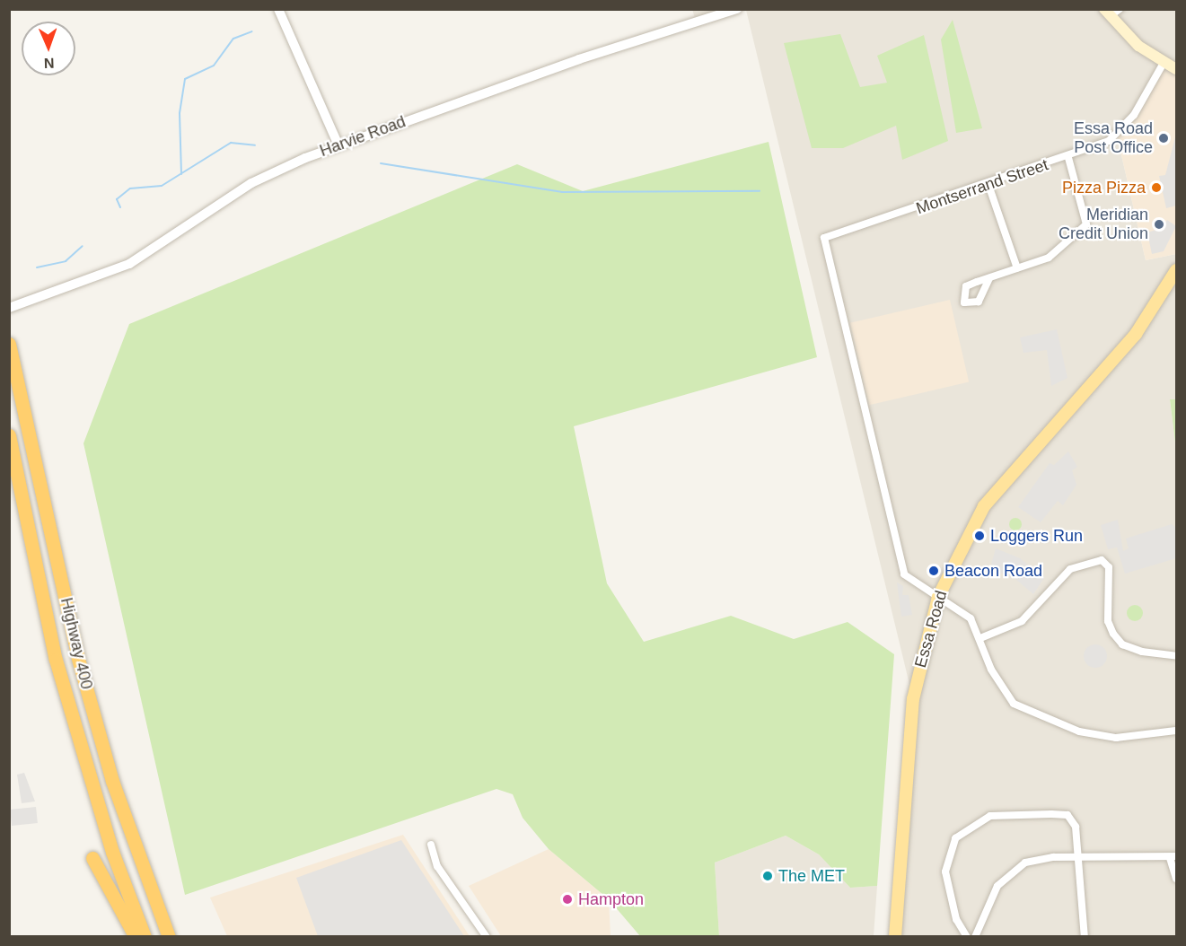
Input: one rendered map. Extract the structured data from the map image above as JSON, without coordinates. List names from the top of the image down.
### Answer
{
  "streets": {
    "highway": ["Highway 400"],
    "main road": ["Essa Road"],
    "street": ["Harvie Road", "Montserrand Street"]
  },
  "crossings": [
    ["Montserrand Street", "Essa Road"]
  ],
  "places": [
    "Essa Road Post Office",
    "Pizza Pizza",
    "Meridian Credit Union",
    "Loggers Run",
    "Beacon Road",
    "The MET",
    "Hampton"
  ],
  "north": "bottom"
}
